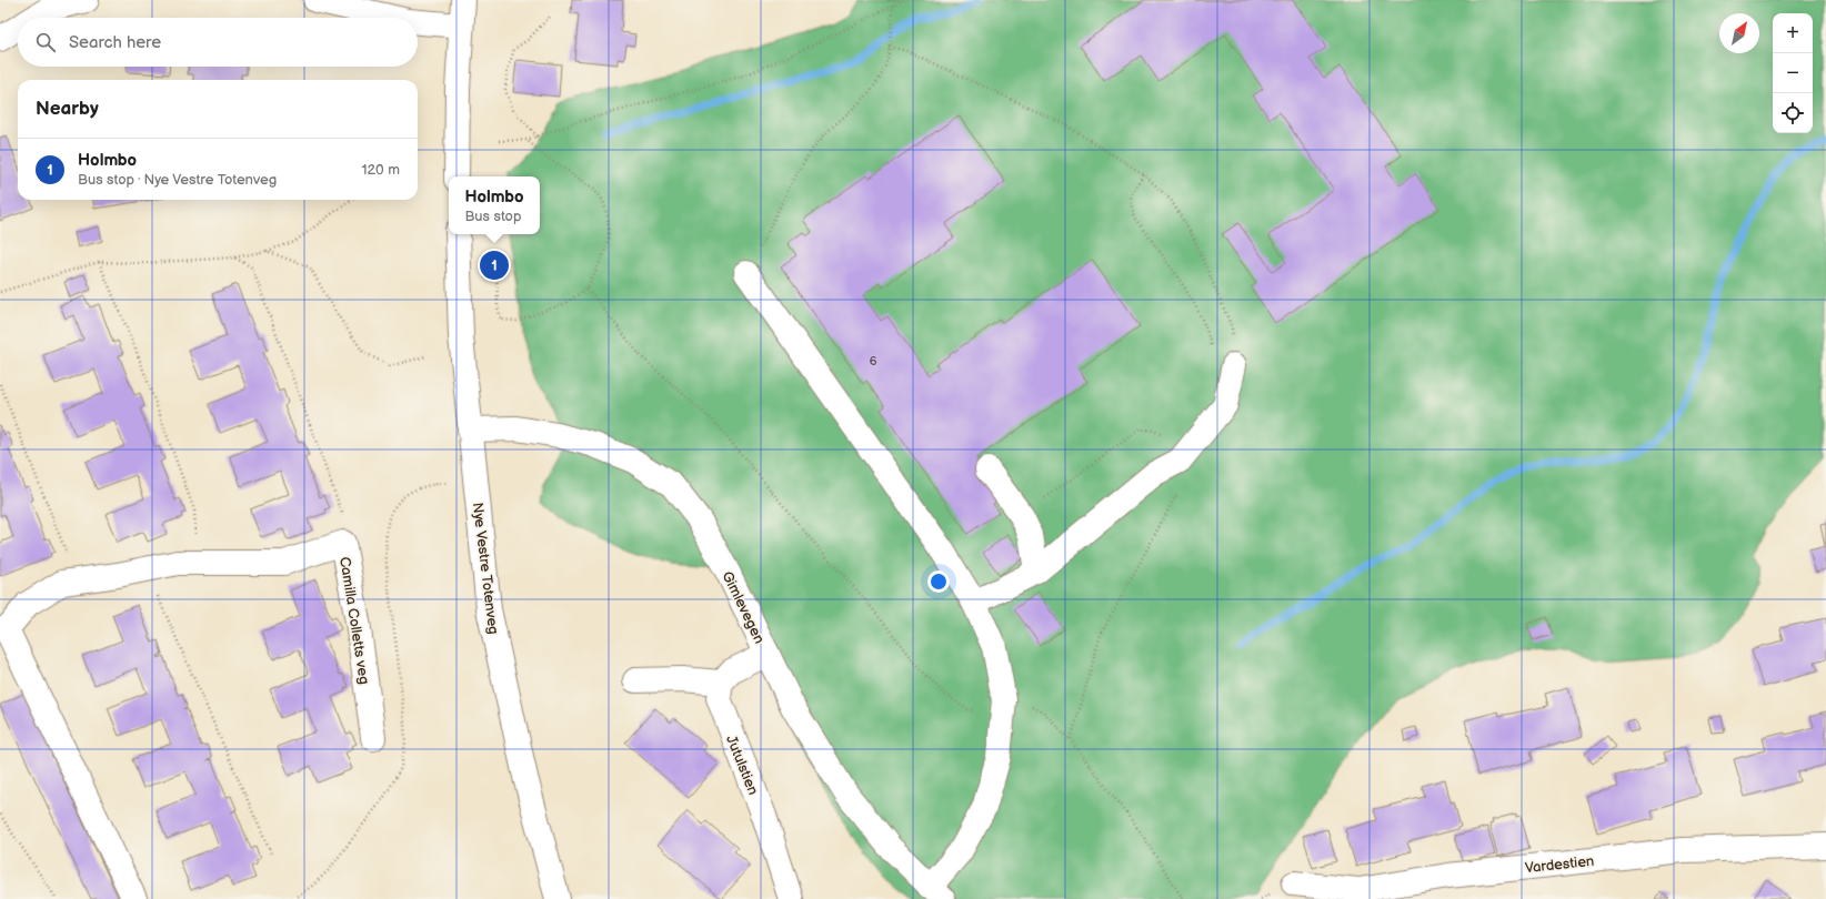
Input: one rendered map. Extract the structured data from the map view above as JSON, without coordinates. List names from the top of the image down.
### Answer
{
  "streets": {
    "street": [
      "Nye Vestre Totenveg",
      "Gimlevegen",
      "Camilla Colletts veg",
      "Jutulstien",
      "Vardestien"
    ]
  },
  "crossings": [
    ["Nye Vestre Totenveg", "Gimlevegen"]
  ],
  "house_numbers": ["6"],
  "north": "top right",
  "page": {
    "map_buttons": ["+", "−"],
    "search": "Search here",
    "heading": "Nearby",
    "list": [
      {
        "mark": "1",
        "name": "Holmbo",
        "note": "Bus stop · Nye Vestre Totenveg",
        "value": "120 m"
      }
    ],
    "popup": ["Holmbo", "Bus stop"],
    "pins": "1"
  }
}
